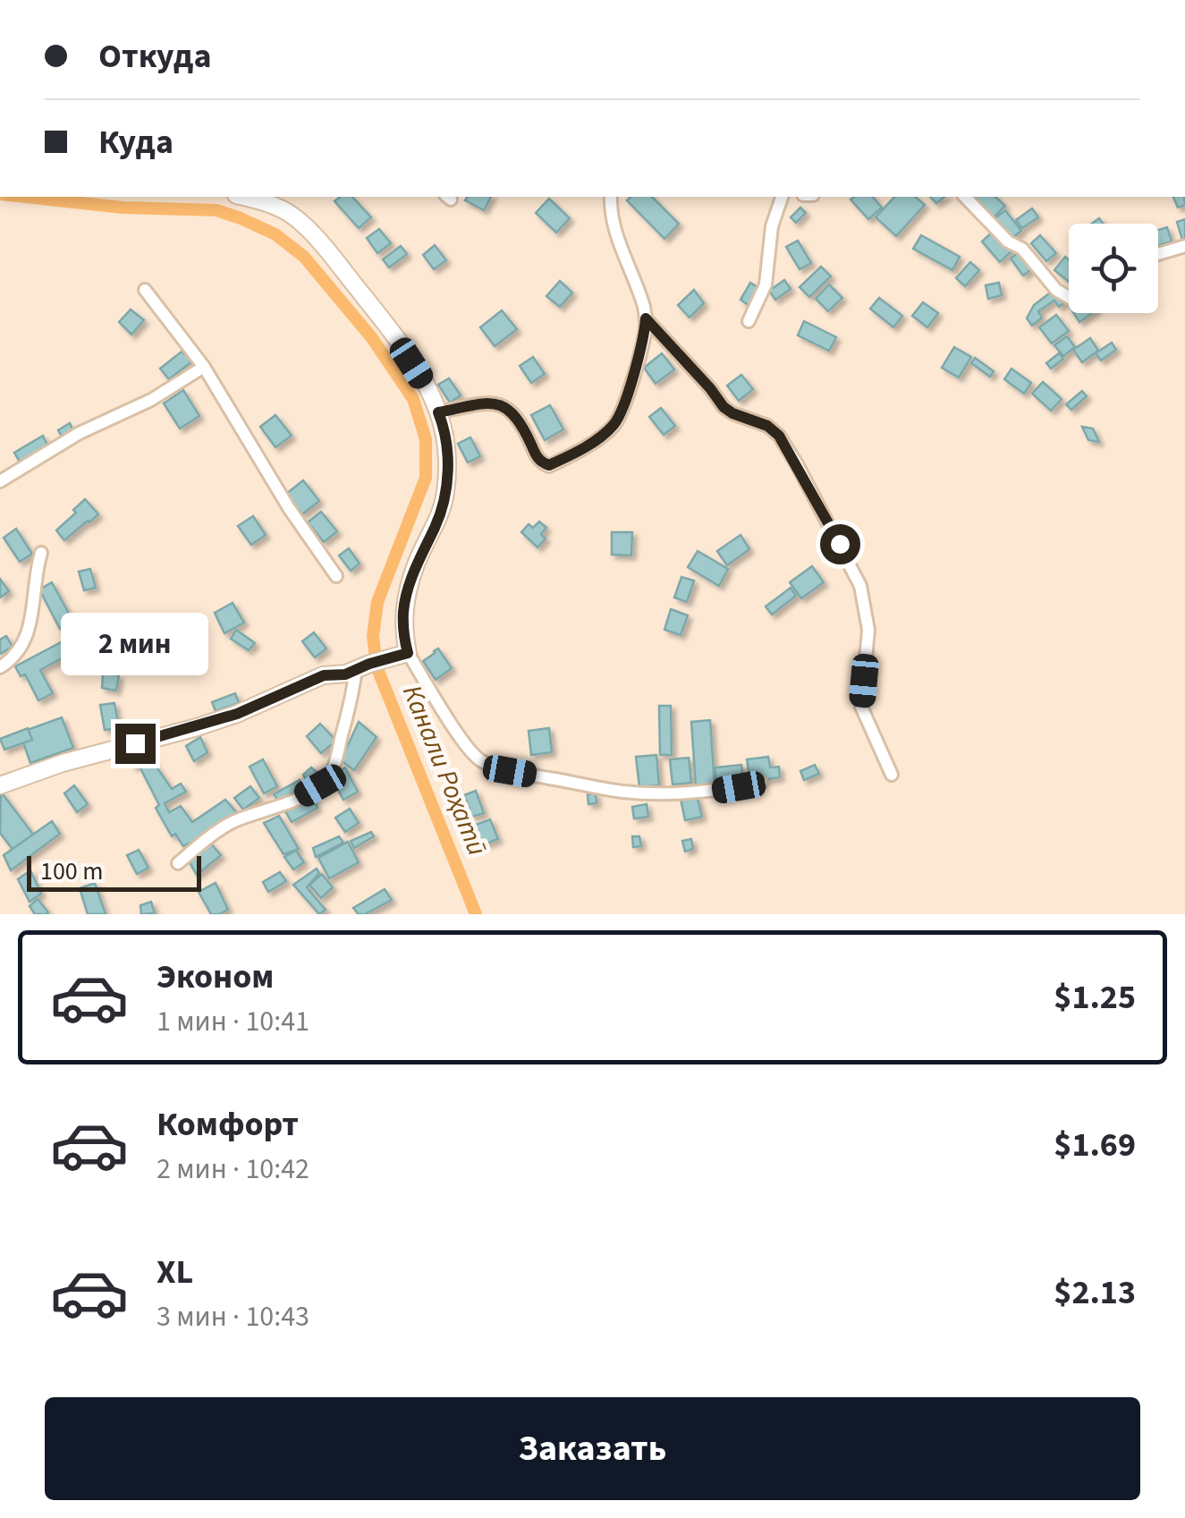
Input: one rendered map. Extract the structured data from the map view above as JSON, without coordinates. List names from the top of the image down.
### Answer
{
  "water": ["Канали Роҳатӣ"],
  "scale_bar": "100 m",
  "page": {
    "banner": ["Откуда", "Куда"],
    "bubble": "2 мин",
    "scale": "100 m",
    "list": [
      {
        "name": "Эконом",
        "note": "1 мин · 10:41",
        "value": "$1.25"
      },
      {
        "name": "Комфорт",
        "note": "2 мин · 10:42",
        "value": "$1.69"
      },
      {
        "name": "XL",
        "note": "3 мин · 10:43",
        "value": "$2.13"
      }
    ],
    "buttons": "Заказать"
  }
}
